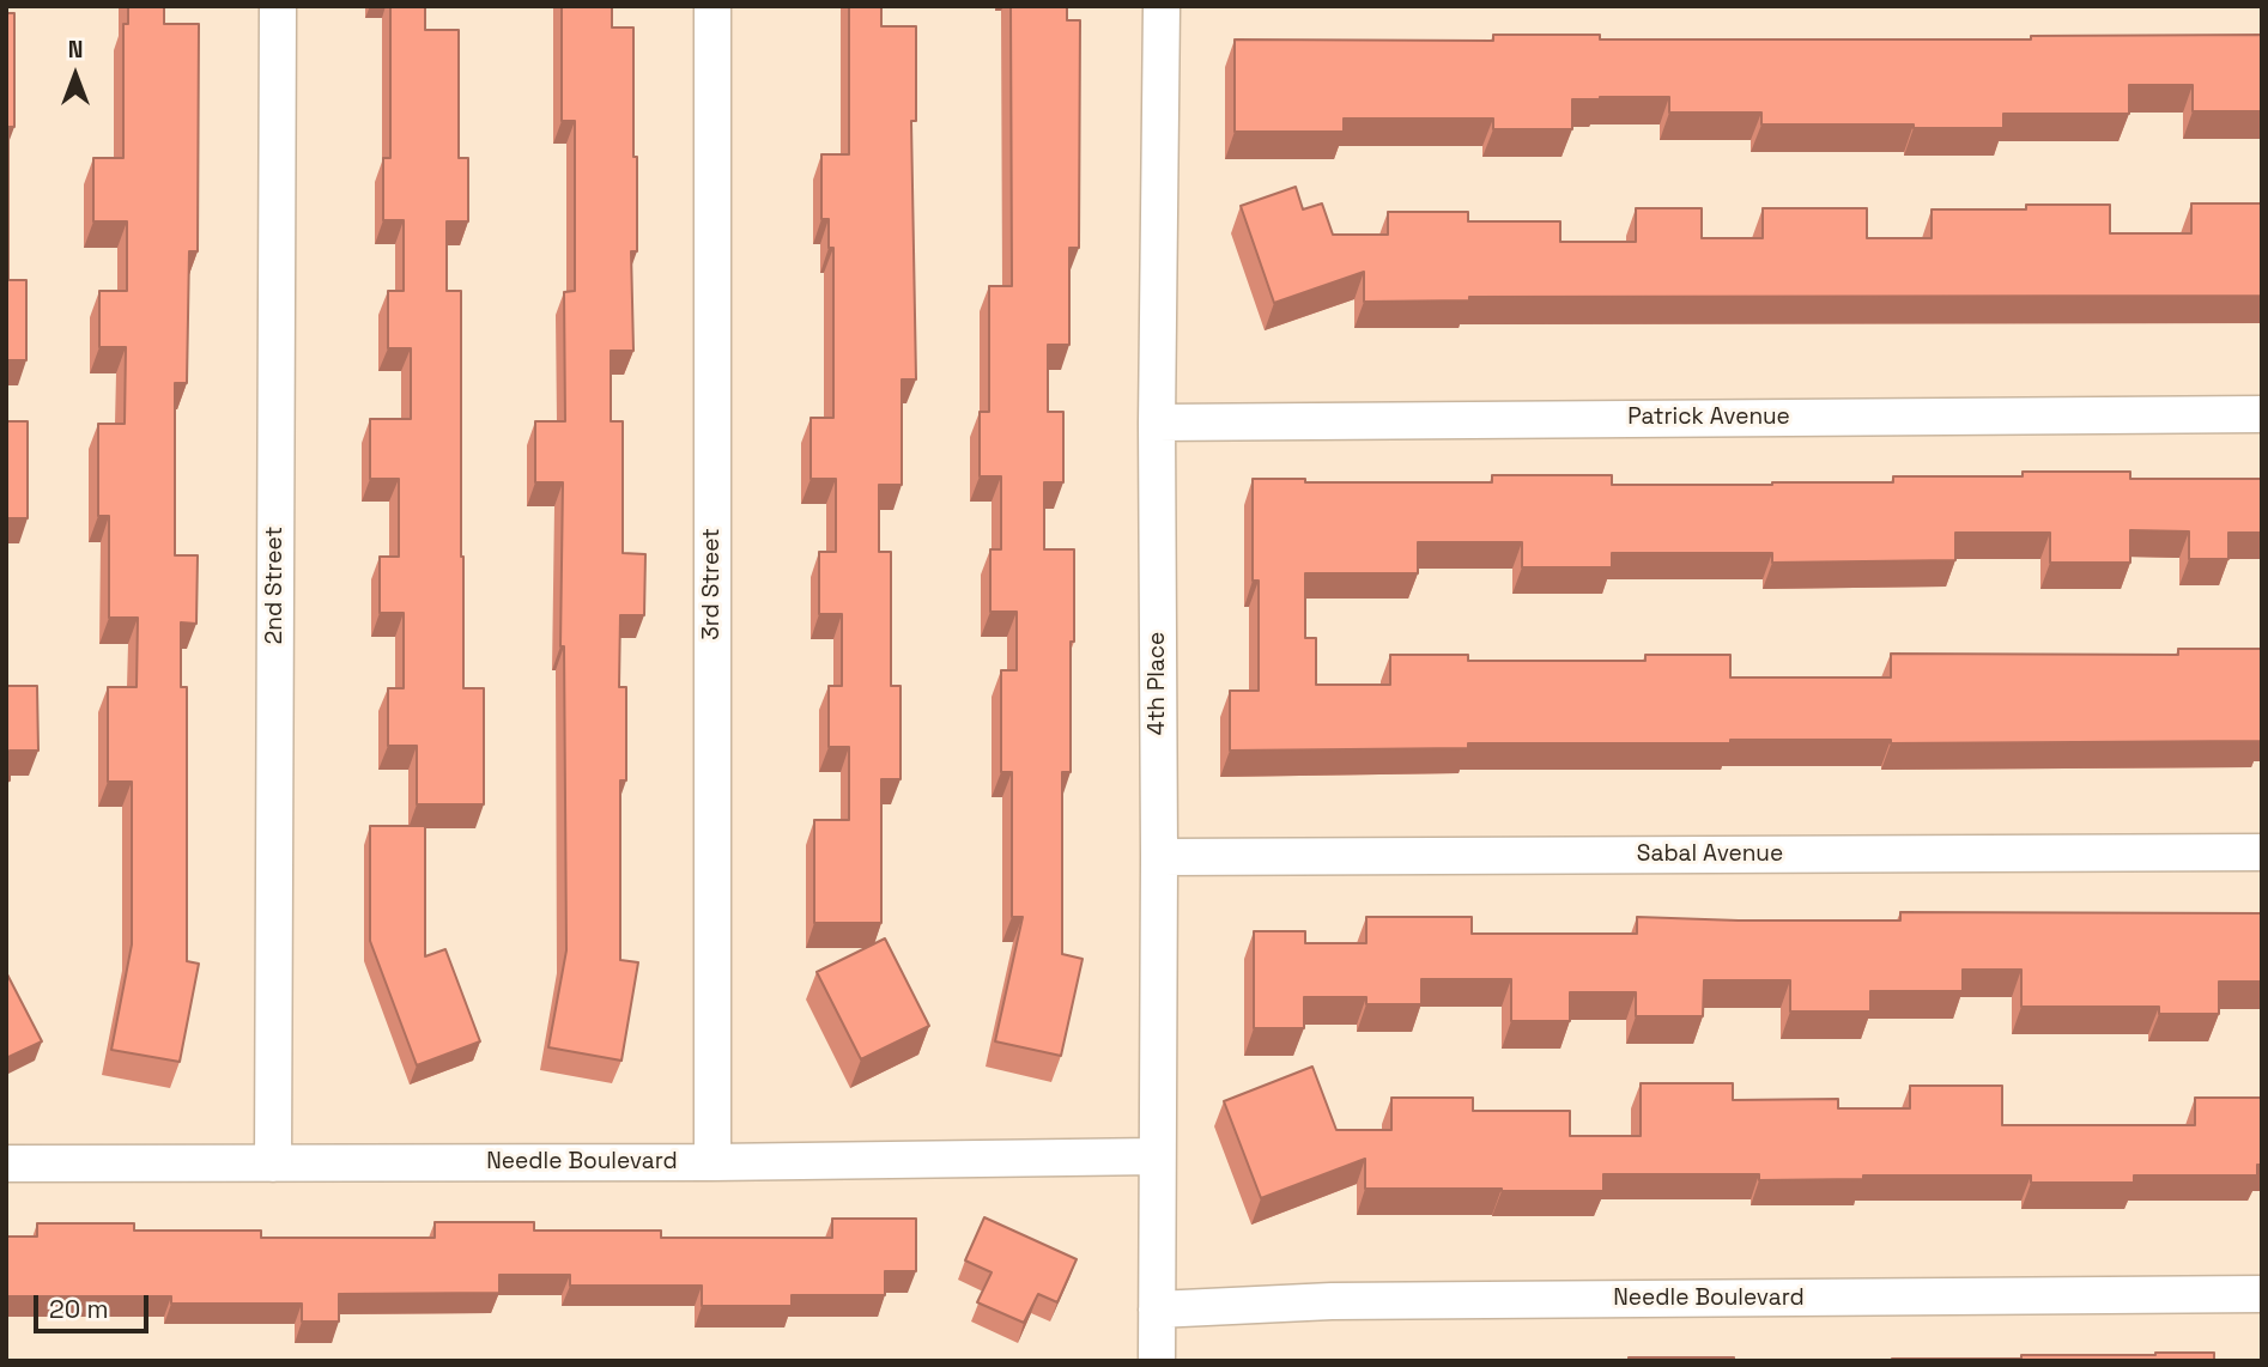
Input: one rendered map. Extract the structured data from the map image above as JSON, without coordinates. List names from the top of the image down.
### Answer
{
  "streets": {
    "street": [
      "Patrick Avenue",
      "3rd Street",
      "2nd Street",
      "4th Place",
      "Sabal Avenue",
      "Needle Boulevard"
    ]
  },
  "crossings": [
    ["Patrick Avenue", "4th Place"],
    ["3rd Street", "Needle Boulevard"],
    ["2nd Street", "Needle Boulevard"],
    ["4th Place", "Sabal Avenue"],
    ["4th Place", "Needle Boulevard"]
  ],
  "scale_bar": "20 m",
  "north": "top"
}
